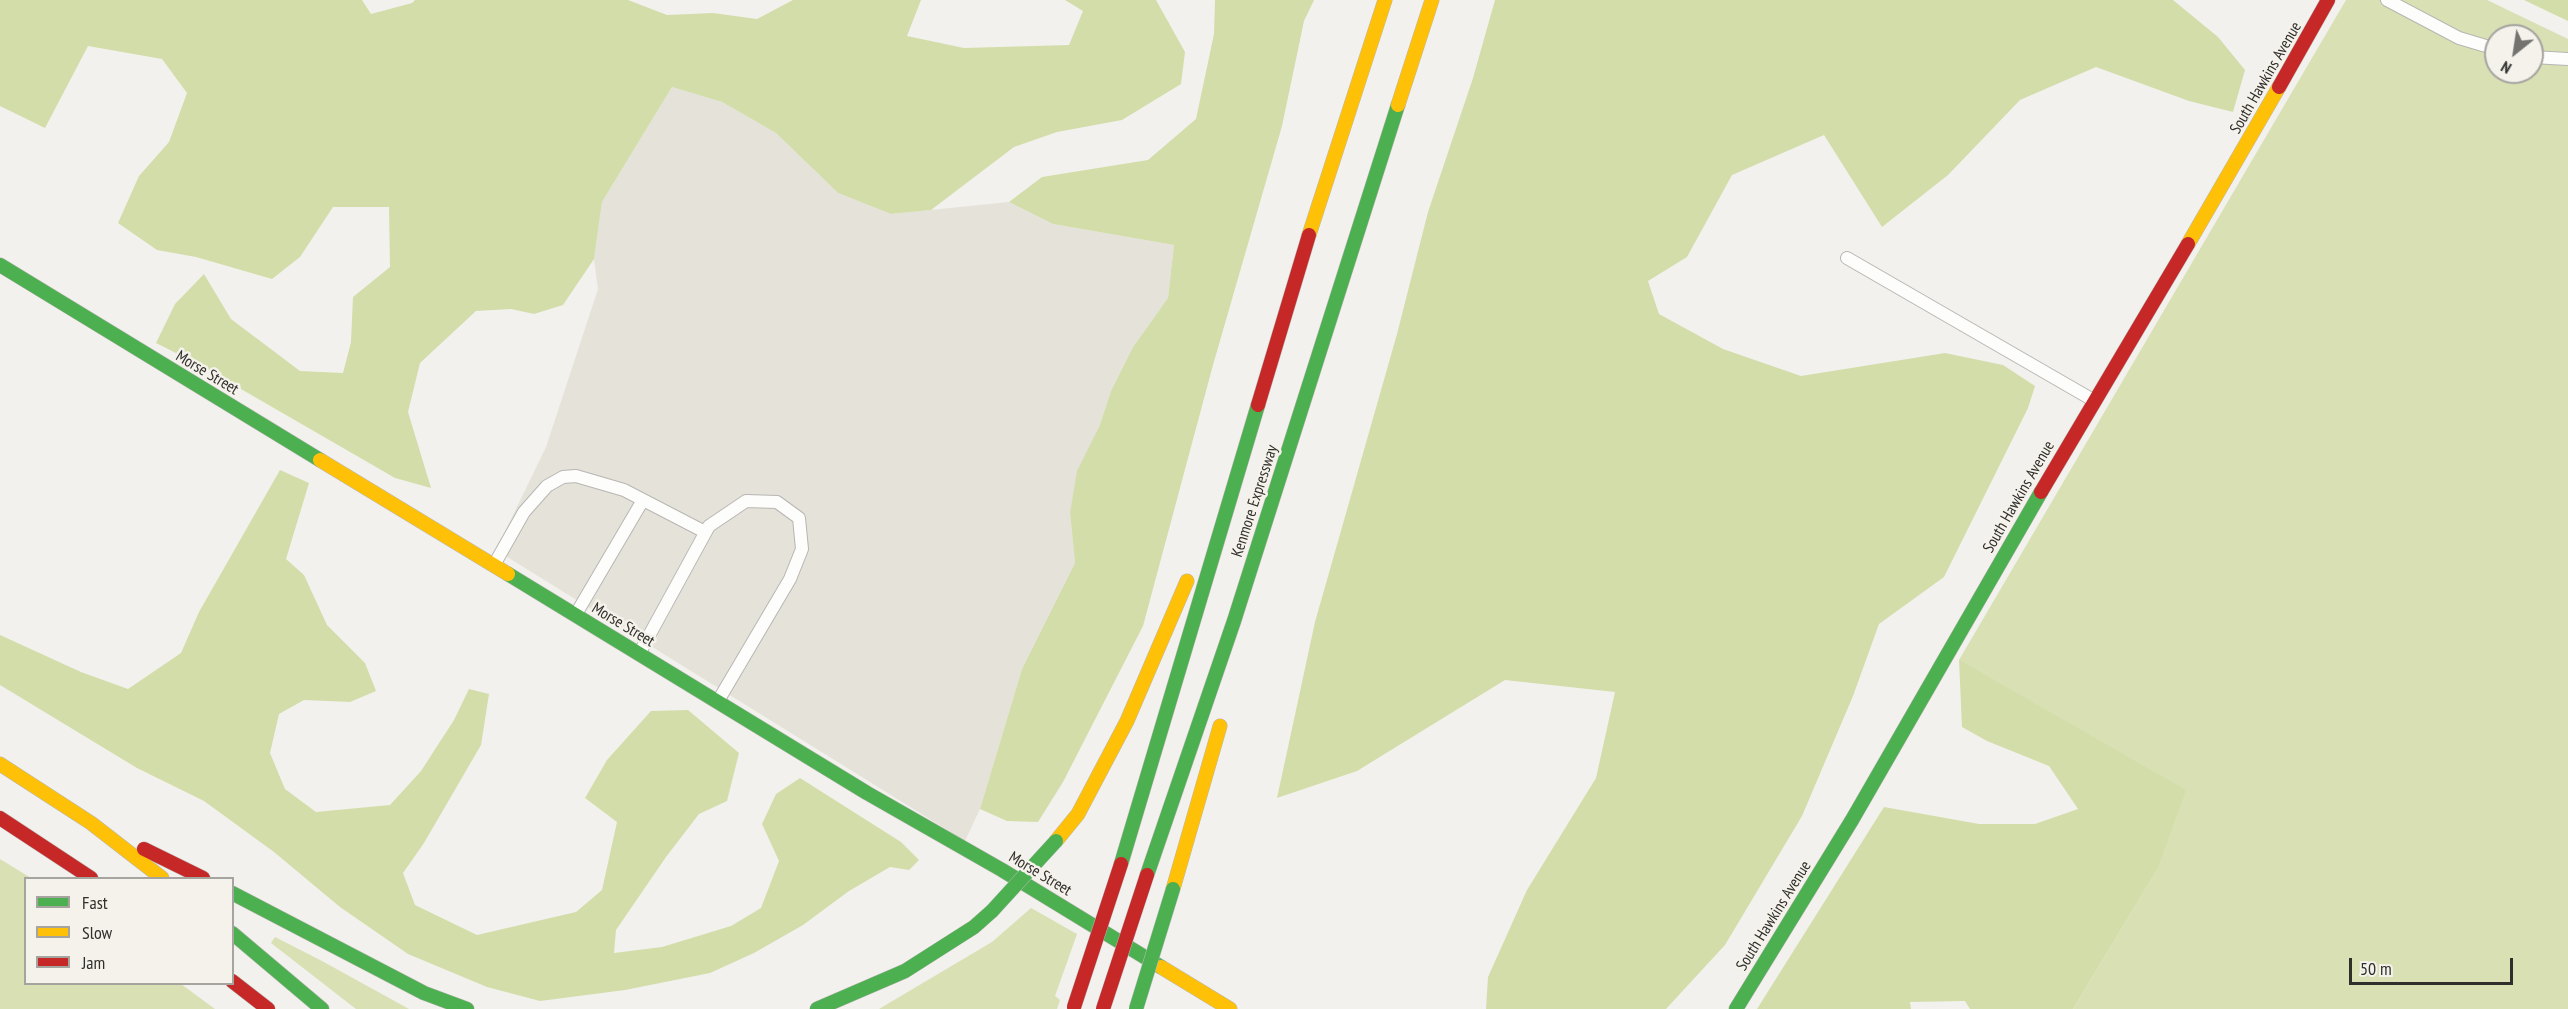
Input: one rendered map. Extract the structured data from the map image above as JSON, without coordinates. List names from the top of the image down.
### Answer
{
  "streets": {
    "main road": ["South Hawkins Avenue", "Morse Street", "Kenmore Expressway"]
  },
  "legend": ["Fast", "Slow", "Jam"],
  "scale_bar": "50 m",
  "north": "bottom left"
}
